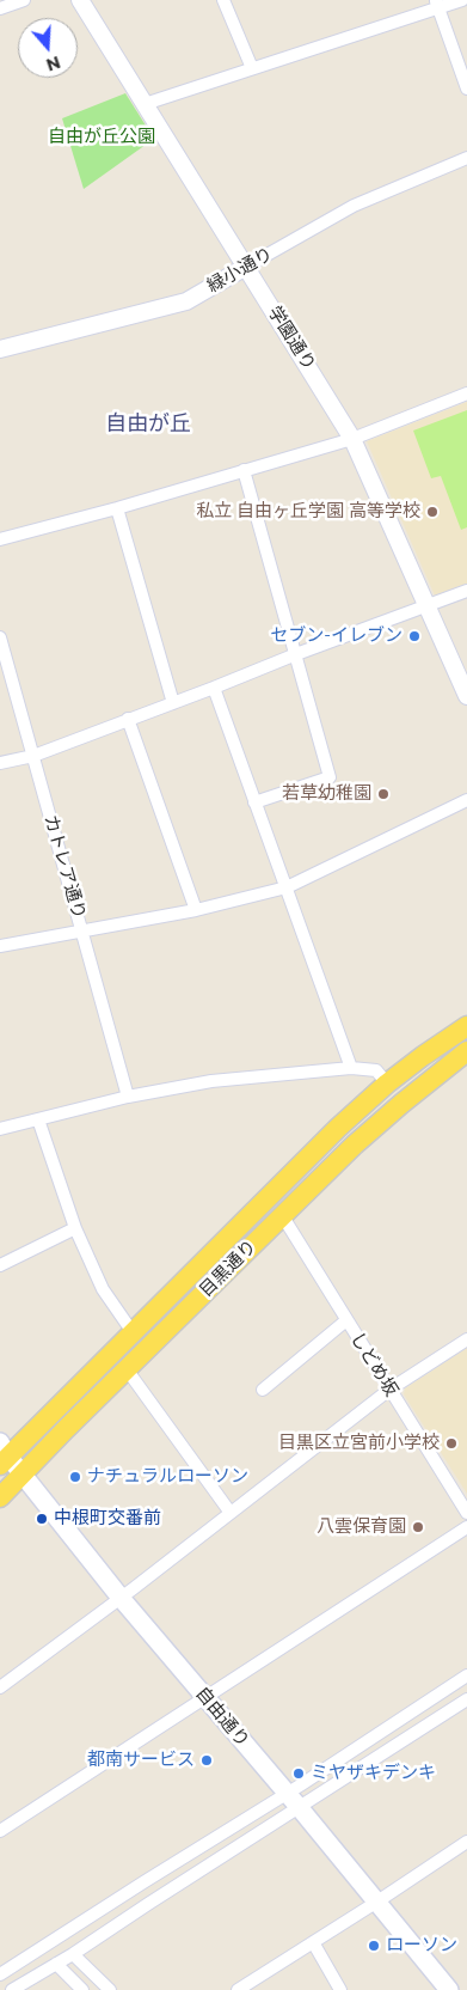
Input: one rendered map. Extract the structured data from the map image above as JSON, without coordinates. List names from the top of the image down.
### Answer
{
  "streets": {
    "main road": ["目黒通り", "自由通り"],
    "street": [
      "緑小通り",
      "学園通り",
      "カトレア通り",
      "しどめ坂"
    ]
  },
  "crossings": [
    ["緑小通り", "学園通り"],
    ["目黒通り", "しどめ坂"],
    ["目黒通り", "自由通り"]
  ],
  "districts": ["自由が丘"],
  "parks": ["自由が丘公園"],
  "places": [
    "私立 自由ヶ丘学園 高等学校",
    "セブン-イレブン",
    "若草幼稚園",
    "目黒区立宮前小学校",
    "ナチュラルローソン",
    "中根町交番前",
    "八雲保育園",
    "都南サービス",
    "ミヤザキデンキ",
    "ローソン"
  ],
  "north": "bottom"
}
